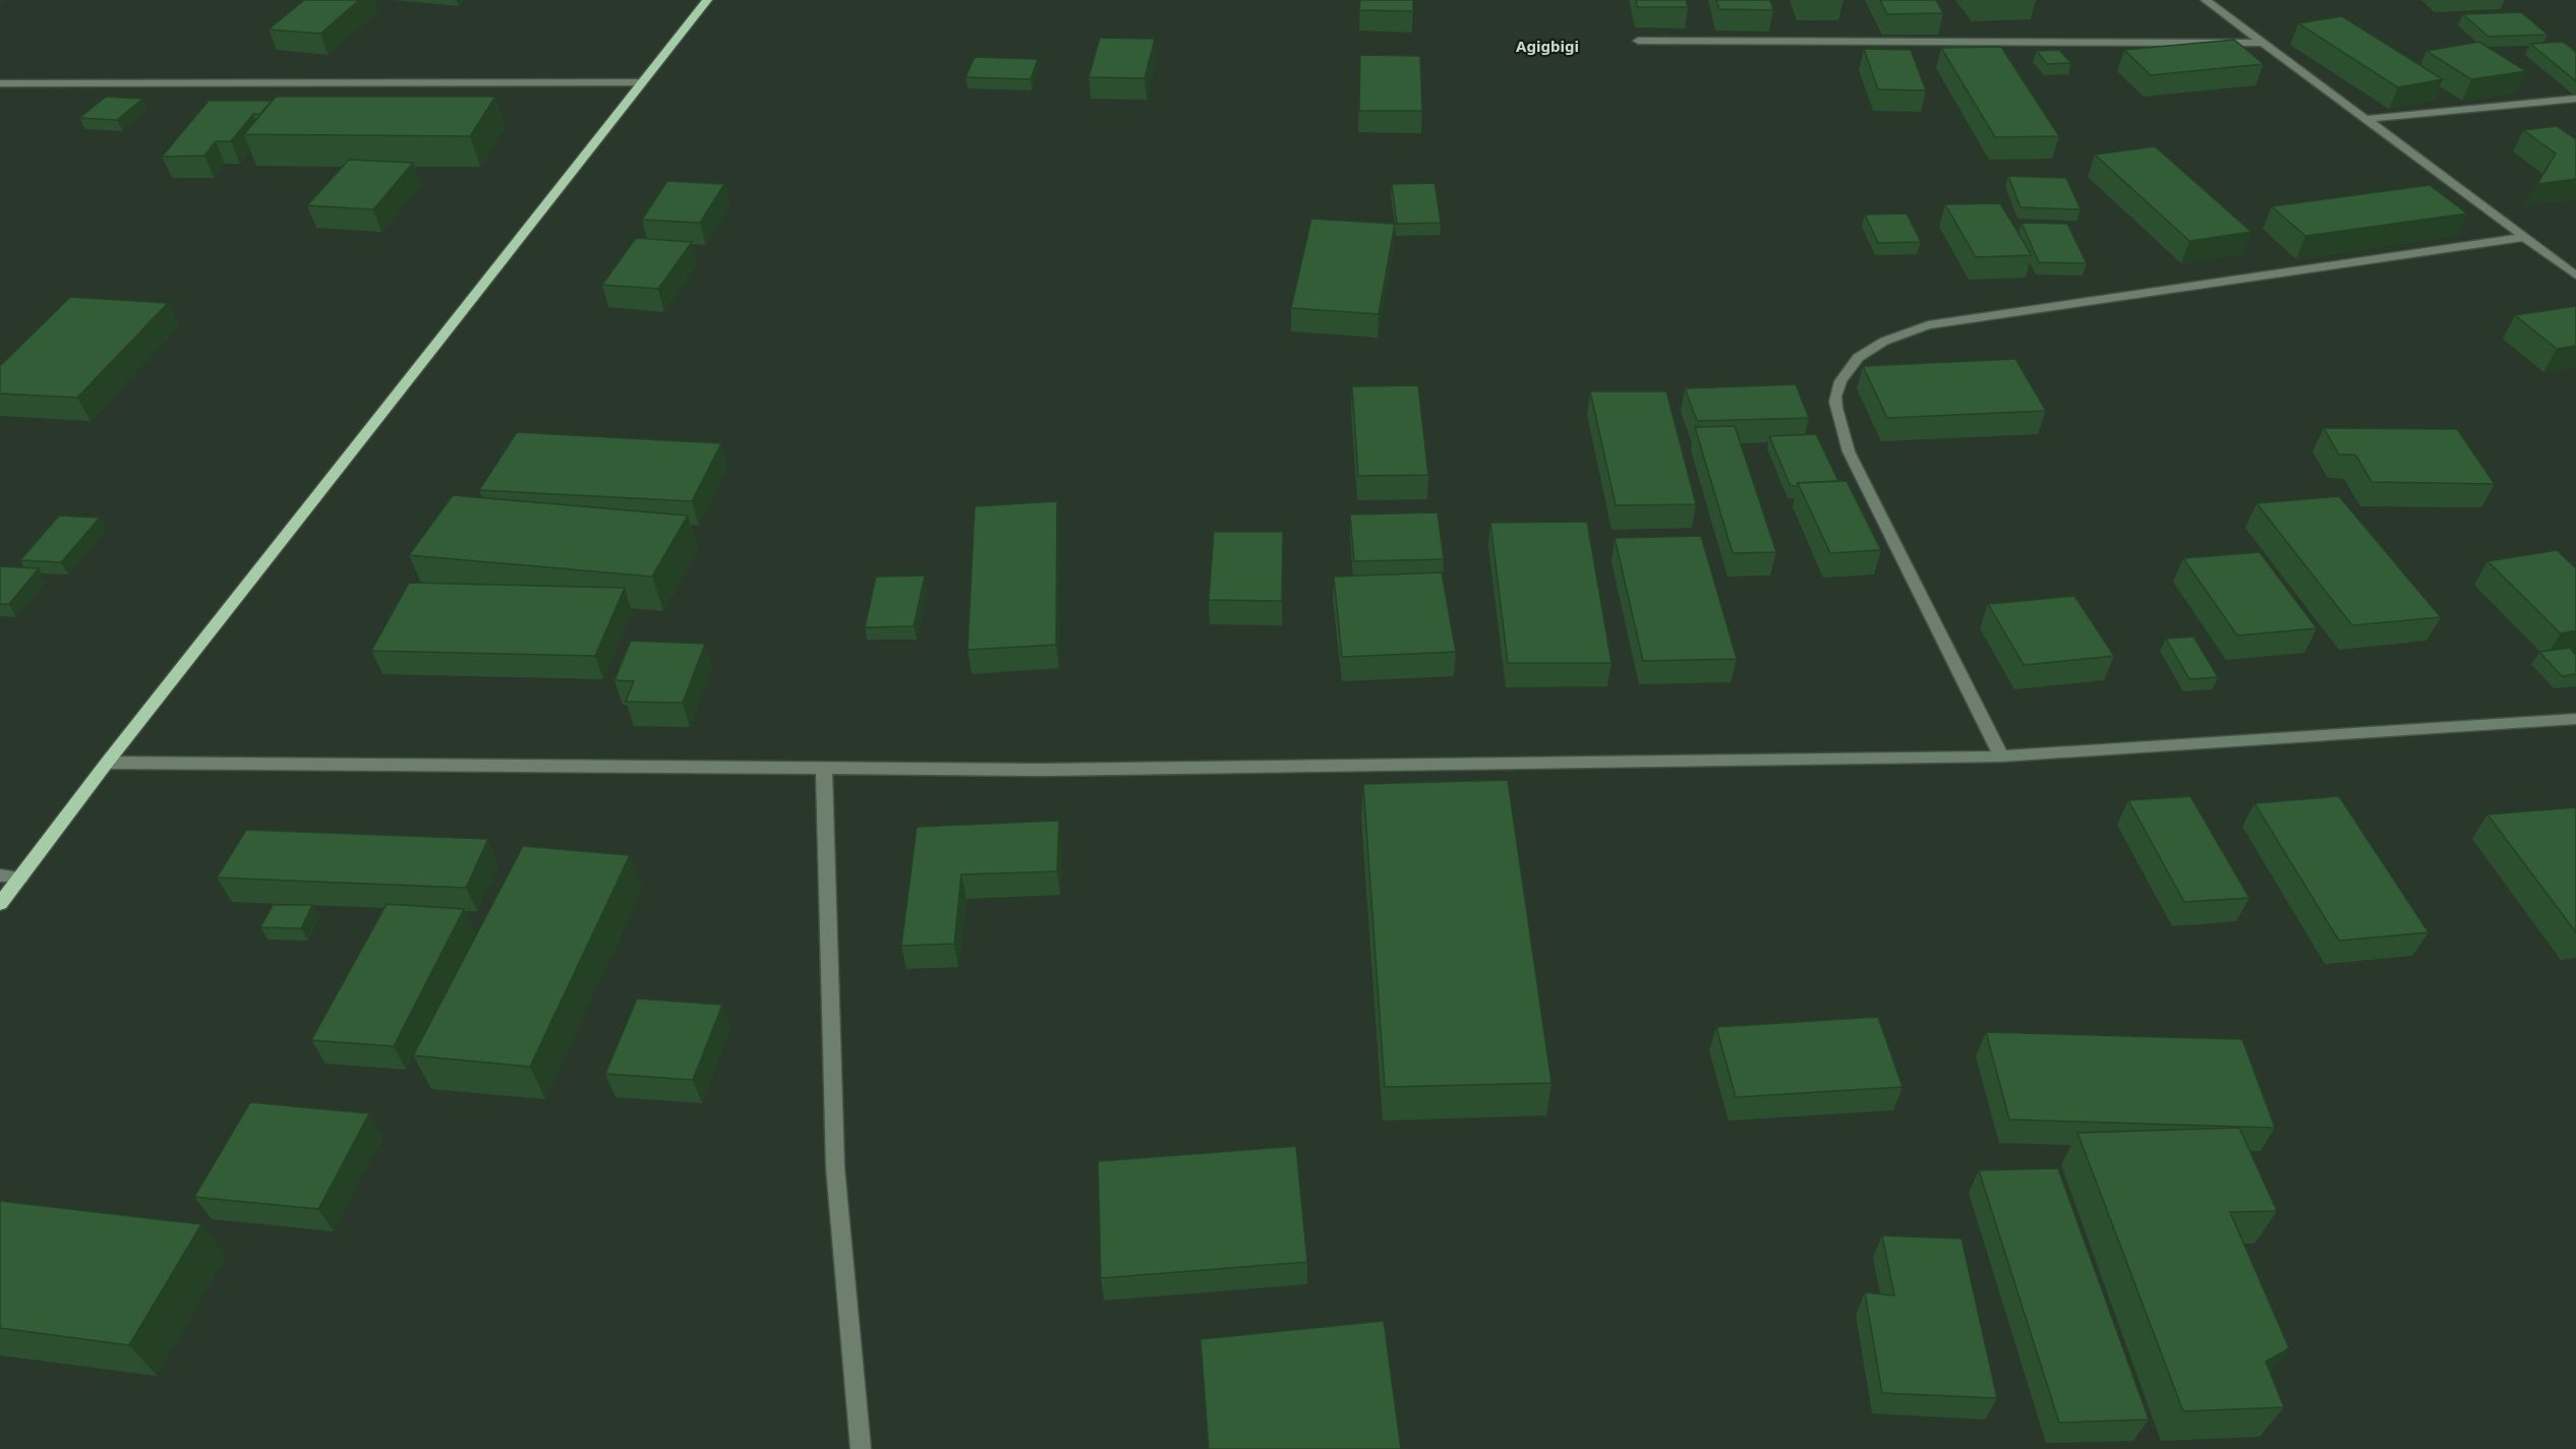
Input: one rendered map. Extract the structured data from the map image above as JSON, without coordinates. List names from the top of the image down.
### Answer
{
  "districts": ["Agigbigi"]
}
